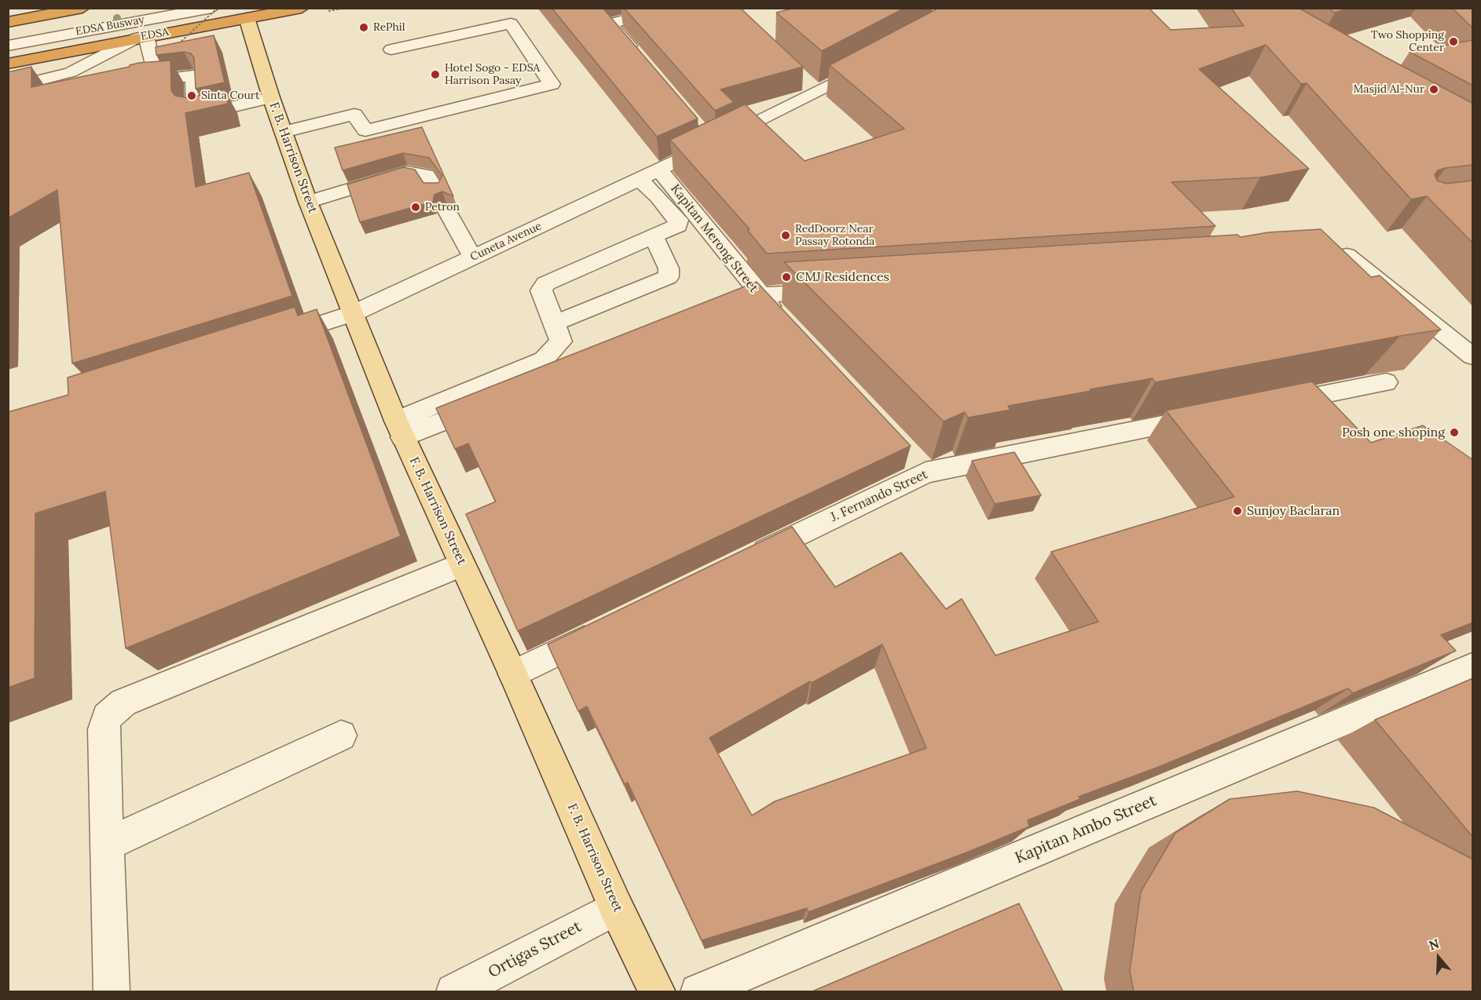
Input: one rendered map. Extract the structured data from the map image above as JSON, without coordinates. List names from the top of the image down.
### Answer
{
  "streets": {
    "highway": ["EDSA"],
    "main road": ["F. B. Harrison Street"],
    "street": [
      "EDSA Busway",
      "Kapitan Merong Street",
      "Cuneta Avenue",
      "J. Fernando Street",
      "Kapitan Ambo Street",
      "Ortigas Street"
    ]
  },
  "crossings": [
    ["EDSA", "F. B. Harrison Street"],
    ["F. B. Harrison Street", "Cuneta Avenue"],
    ["F. B. Harrison Street", "Ortigas Street"],
    ["Kapitan Merong Street", "Cuneta Avenue"]
  ],
  "places": [
    "RePhil",
    "Two Shopping Center",
    "Hotel Sogo - EDSA Harrison Pasay",
    "Masjid Al-Nur",
    "Sinta Court",
    "Petron",
    "RedDoorz Near Passay Rotonda",
    "CMJ Residences",
    "Posh one shoping",
    "Sunjoy Baclaran"
  ],
  "north": "top"
}
